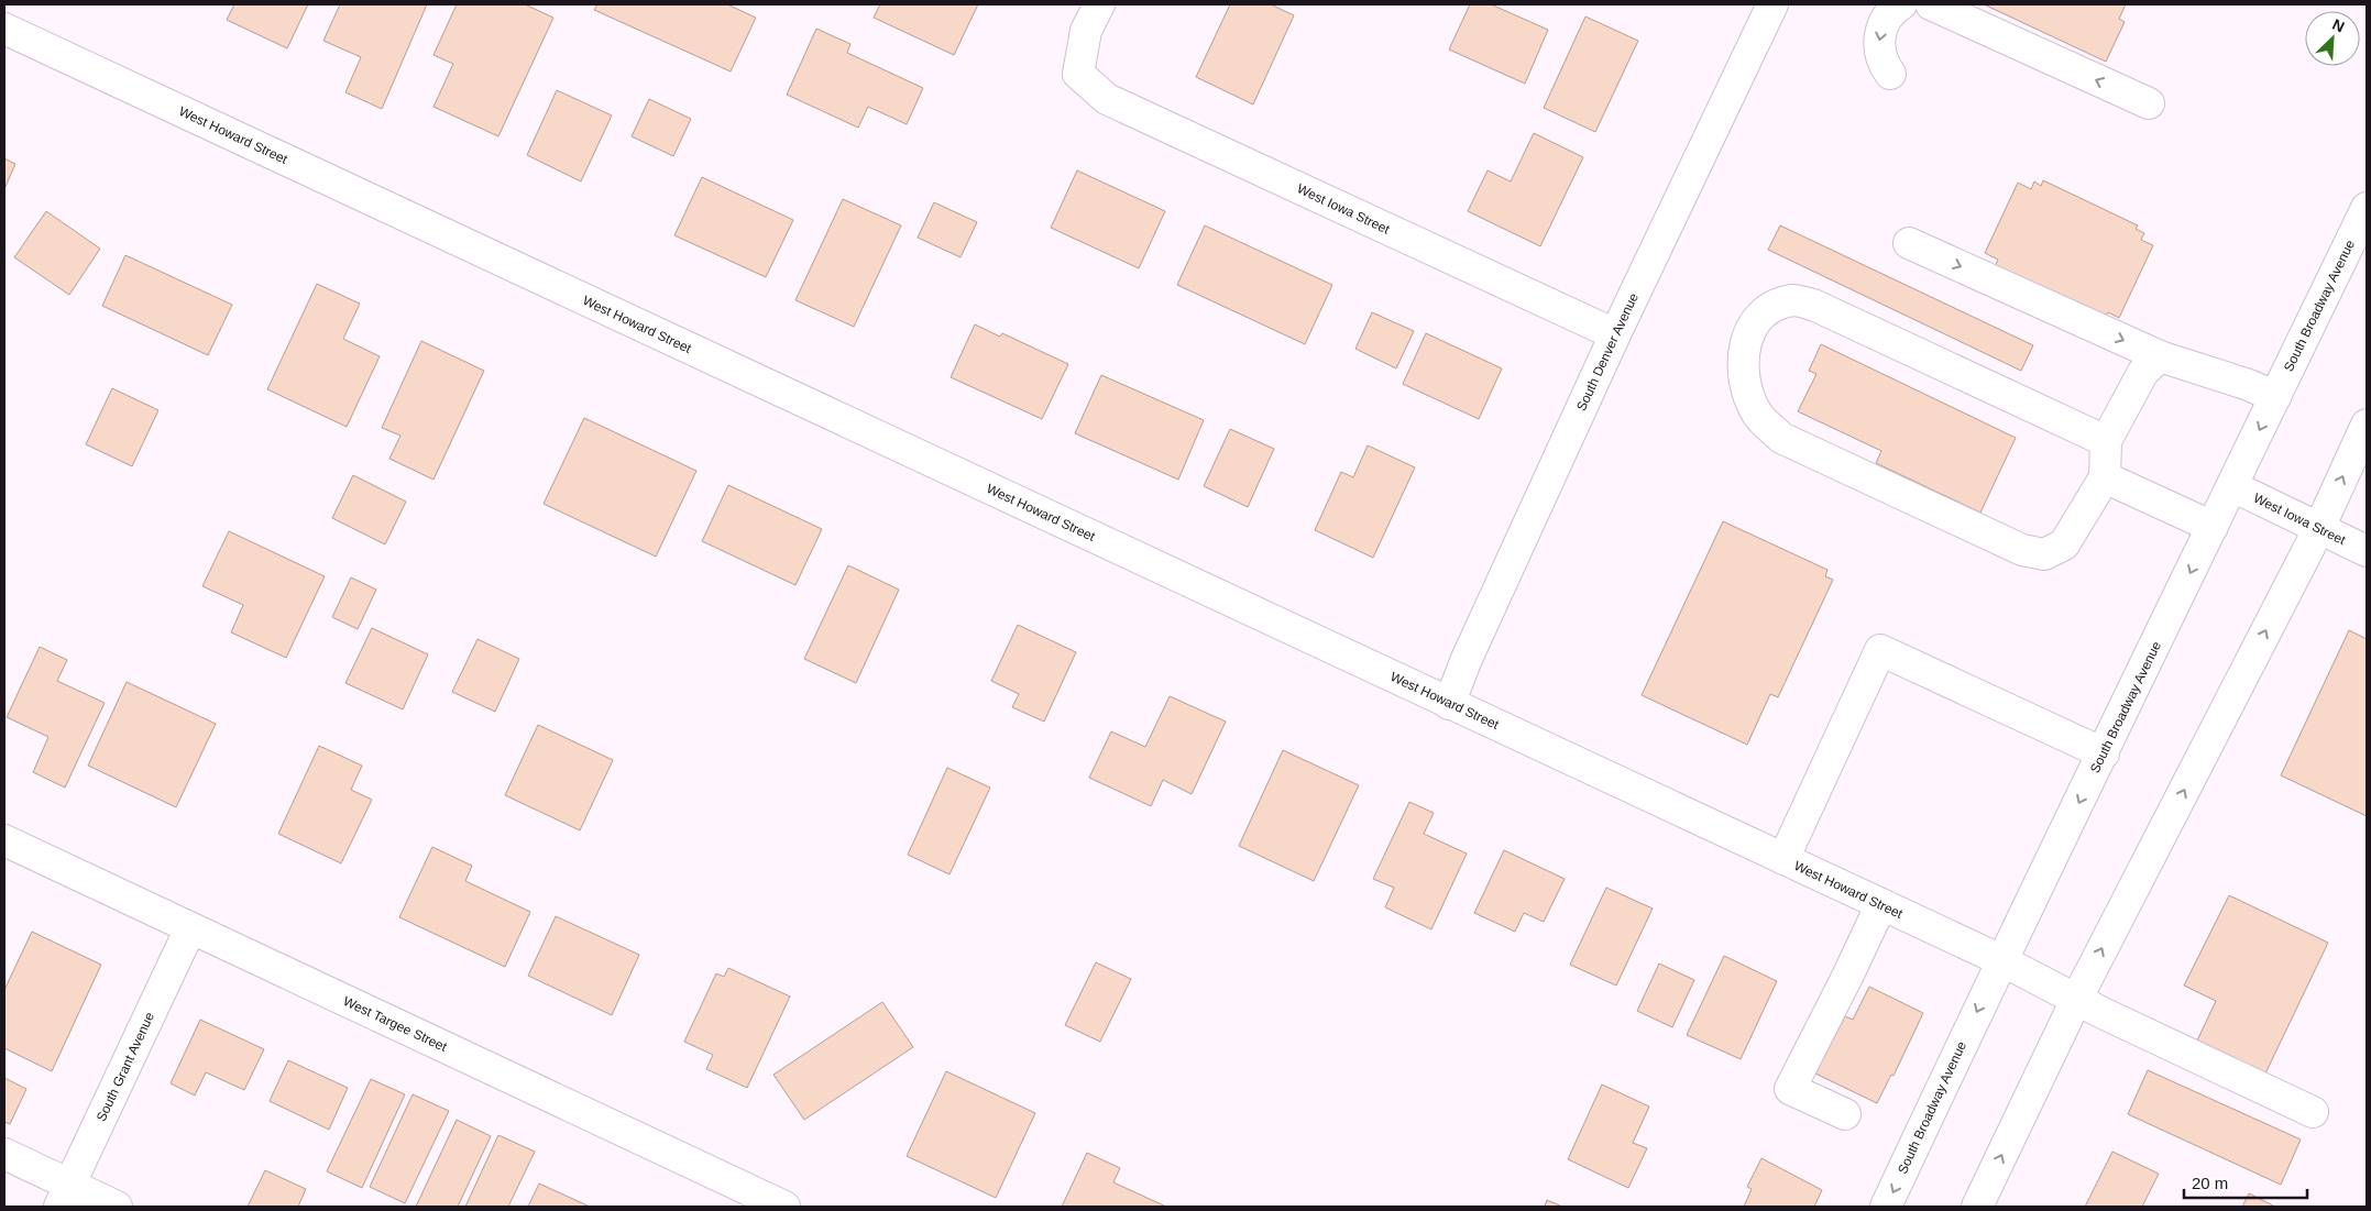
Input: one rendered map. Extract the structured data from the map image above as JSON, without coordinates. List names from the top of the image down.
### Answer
{
  "streets": {
    "street": [
      "West Howard Street",
      "West Iowa Street",
      "South Broadway Avenue",
      "South Denver Avenue",
      "West Targee Street",
      "South Grant Avenue"
    ]
  },
  "crossings": [
    ["West Howard Street", "South Broadway Avenue"],
    ["West Howard Street", "South Denver Avenue"],
    ["West Iowa Street", "South Broadway Avenue"],
    ["West Iowa Street", "South Denver Avenue"],
    ["West Targee Street", "South Grant Avenue"]
  ],
  "scale_bar": "20 m",
  "north": "top right"
}
